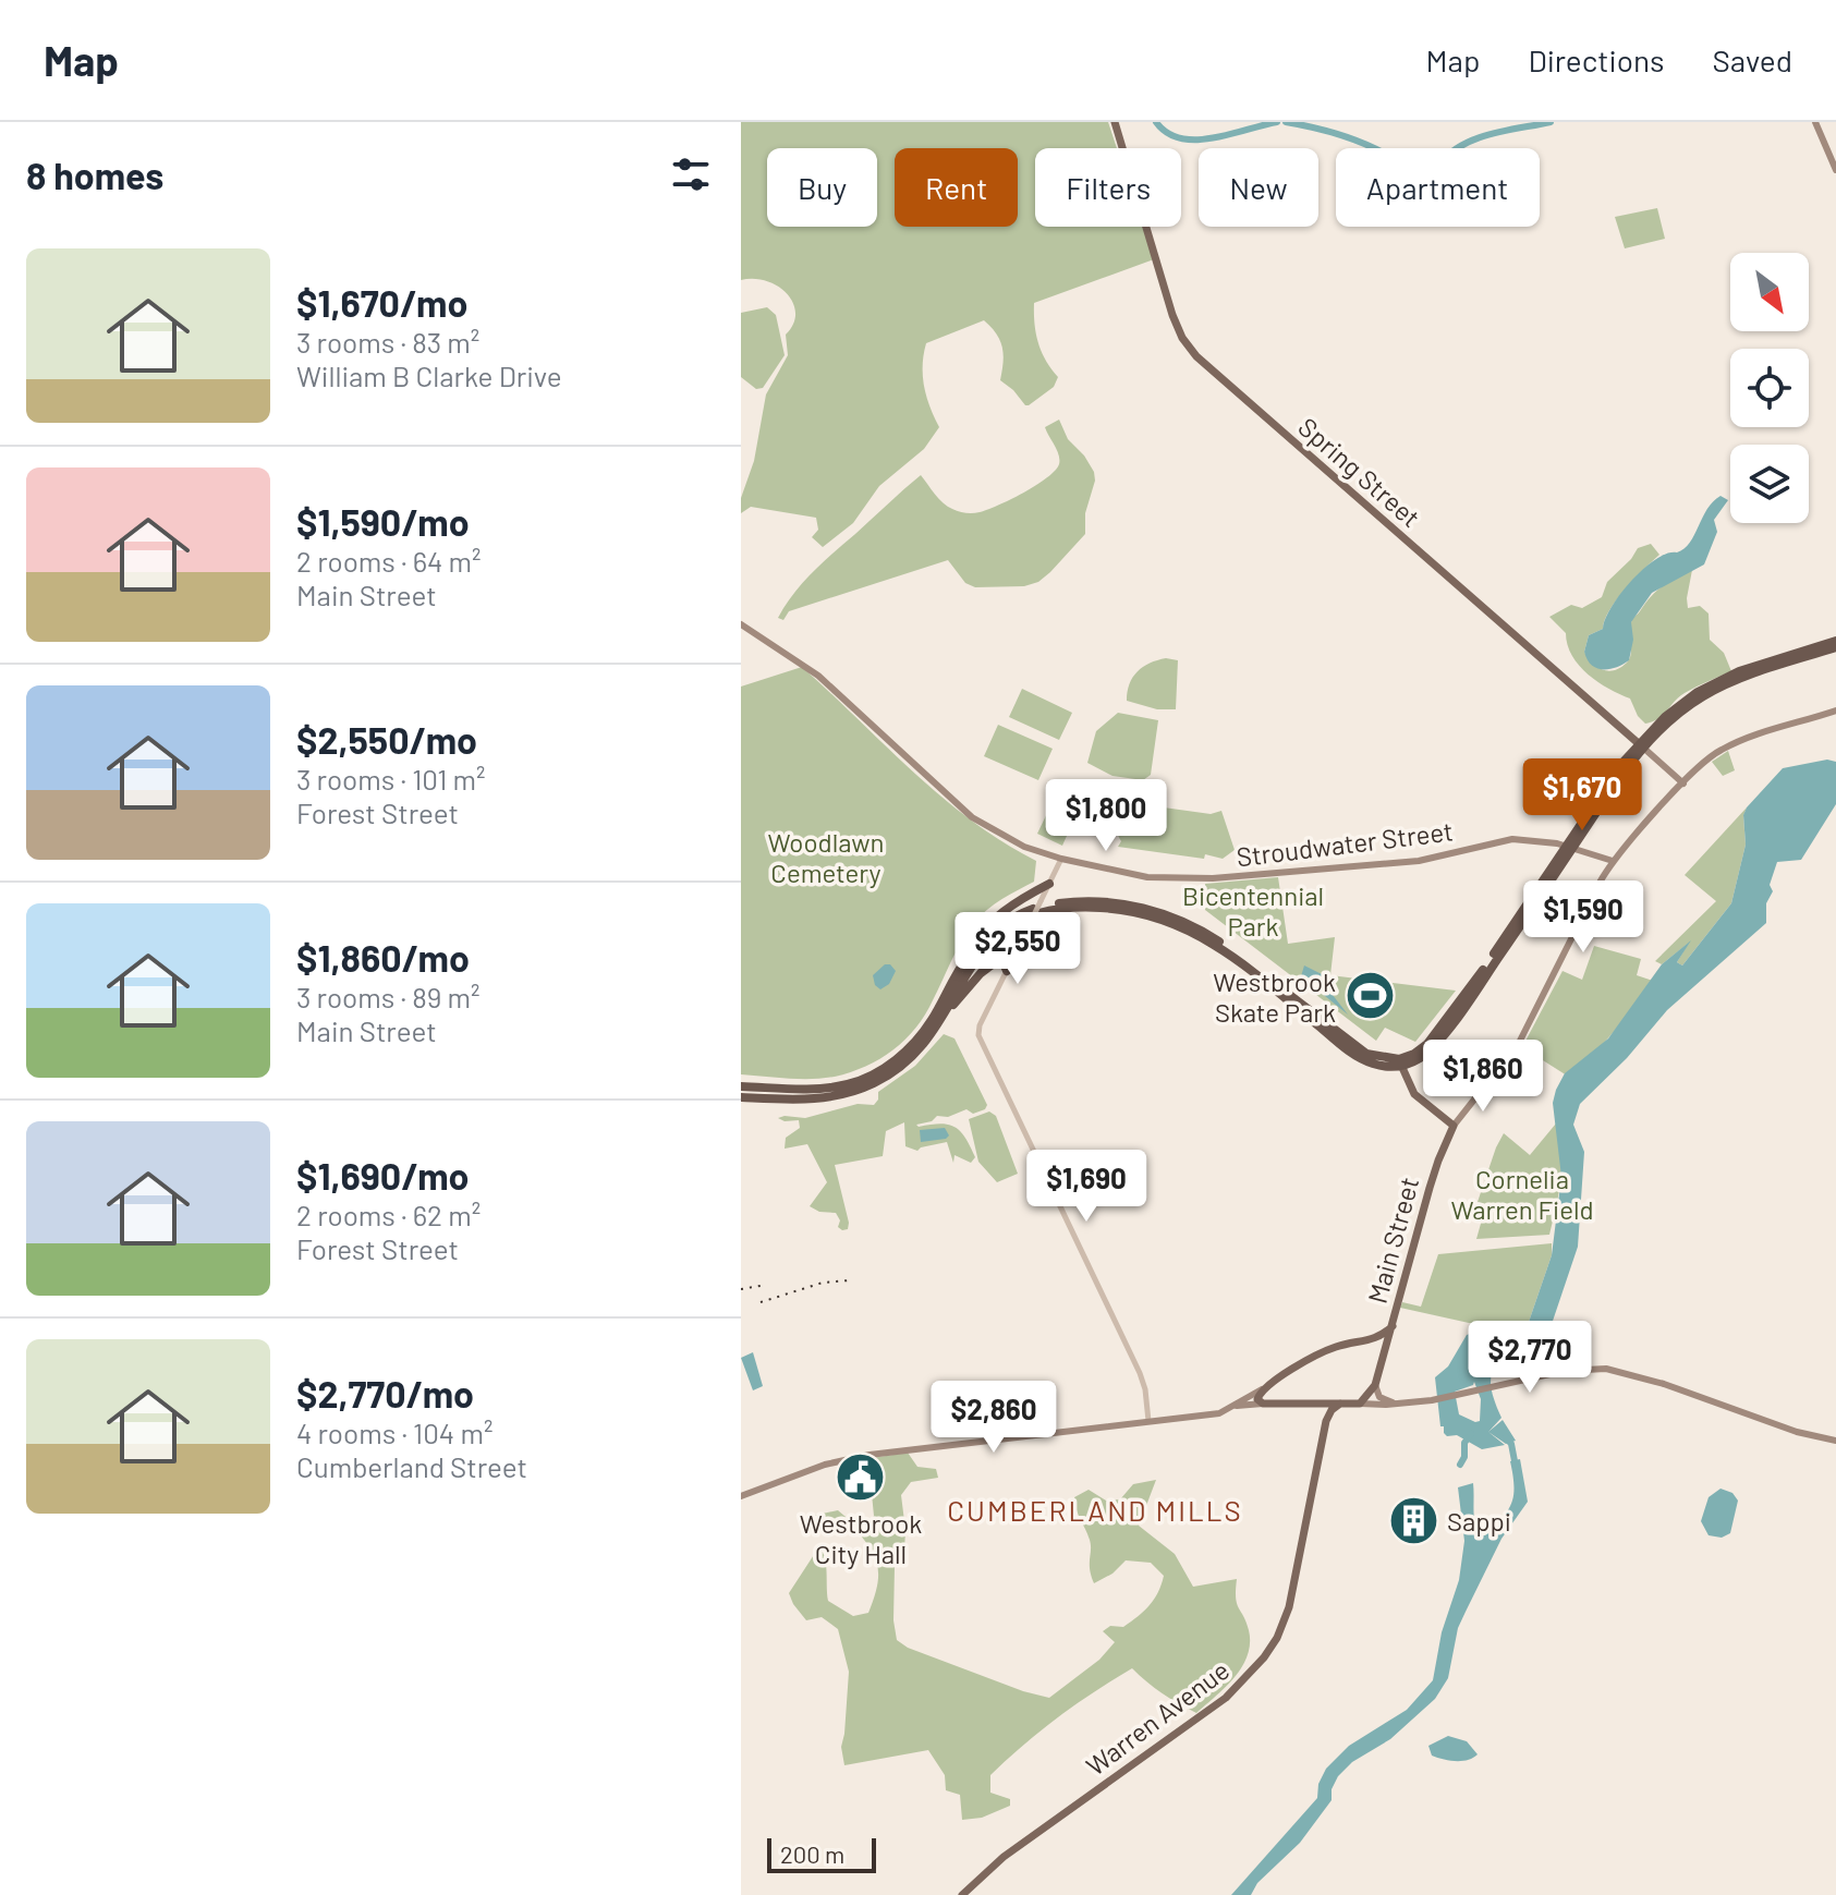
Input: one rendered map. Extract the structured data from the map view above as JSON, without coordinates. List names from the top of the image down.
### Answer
{
  "streets": {
    "main road": [
      "Spring Street",
      "Stroudwater Street",
      "Main Street",
      "Warren Avenue"
    ]
  },
  "crossings": [
    ["Spring Street", "Main Street"],
    ["Stroudwater Street", "Main Street"]
  ],
  "districts": ["CUMBERLAND MILLS"],
  "parks": ["Woodlawn Cemetery", "Bicentennial Park", "Cornelia Warren Field"],
  "places": {
    "sports": ["Westbrook Skate Park"],
    "public building": ["Westbrook City Hall"],
    "building": ["Sappi"]
  },
  "scale_bar": "200 m",
  "north": "bottom right",
  "page": {
    "header": "Map",
    "nav": ["Map", "Directions", "Saved"],
    "heading": "8 homes",
    "chip": [
      "Buy",
      "Rent",
      "Filters",
      "New",
      "Apartment"
    ],
    "list": [
      {
        "name": "$1,670/mo",
        "note": "3 rooms · 83 m² · William B Clarke Drive"
      },
      {
        "name": "$1,590/mo",
        "note": "2 rooms · 64 m² · Main Street"
      },
      {
        "name": "$2,550/mo",
        "note": "3 rooms · 101 m² · Forest Street"
      },
      {
        "name": "$1,860/mo",
        "note": "3 rooms · 89 m² · Main Street"
      },
      {
        "name": "$1,690/mo",
        "note": "2 rooms · 62 m² · Forest Street"
      },
      {
        "name": "$2,770/mo",
        "note": "4 rooms · 104 m² · Cumberland Street"
      }
    ],
    "price": [
      "$1,670",
      "$1,800",
      "$1,590",
      "$2,550",
      "$1,860",
      "$1,690",
      "$2,770",
      "$2,860"
    ],
    "scale": "200 m"
  }
}
